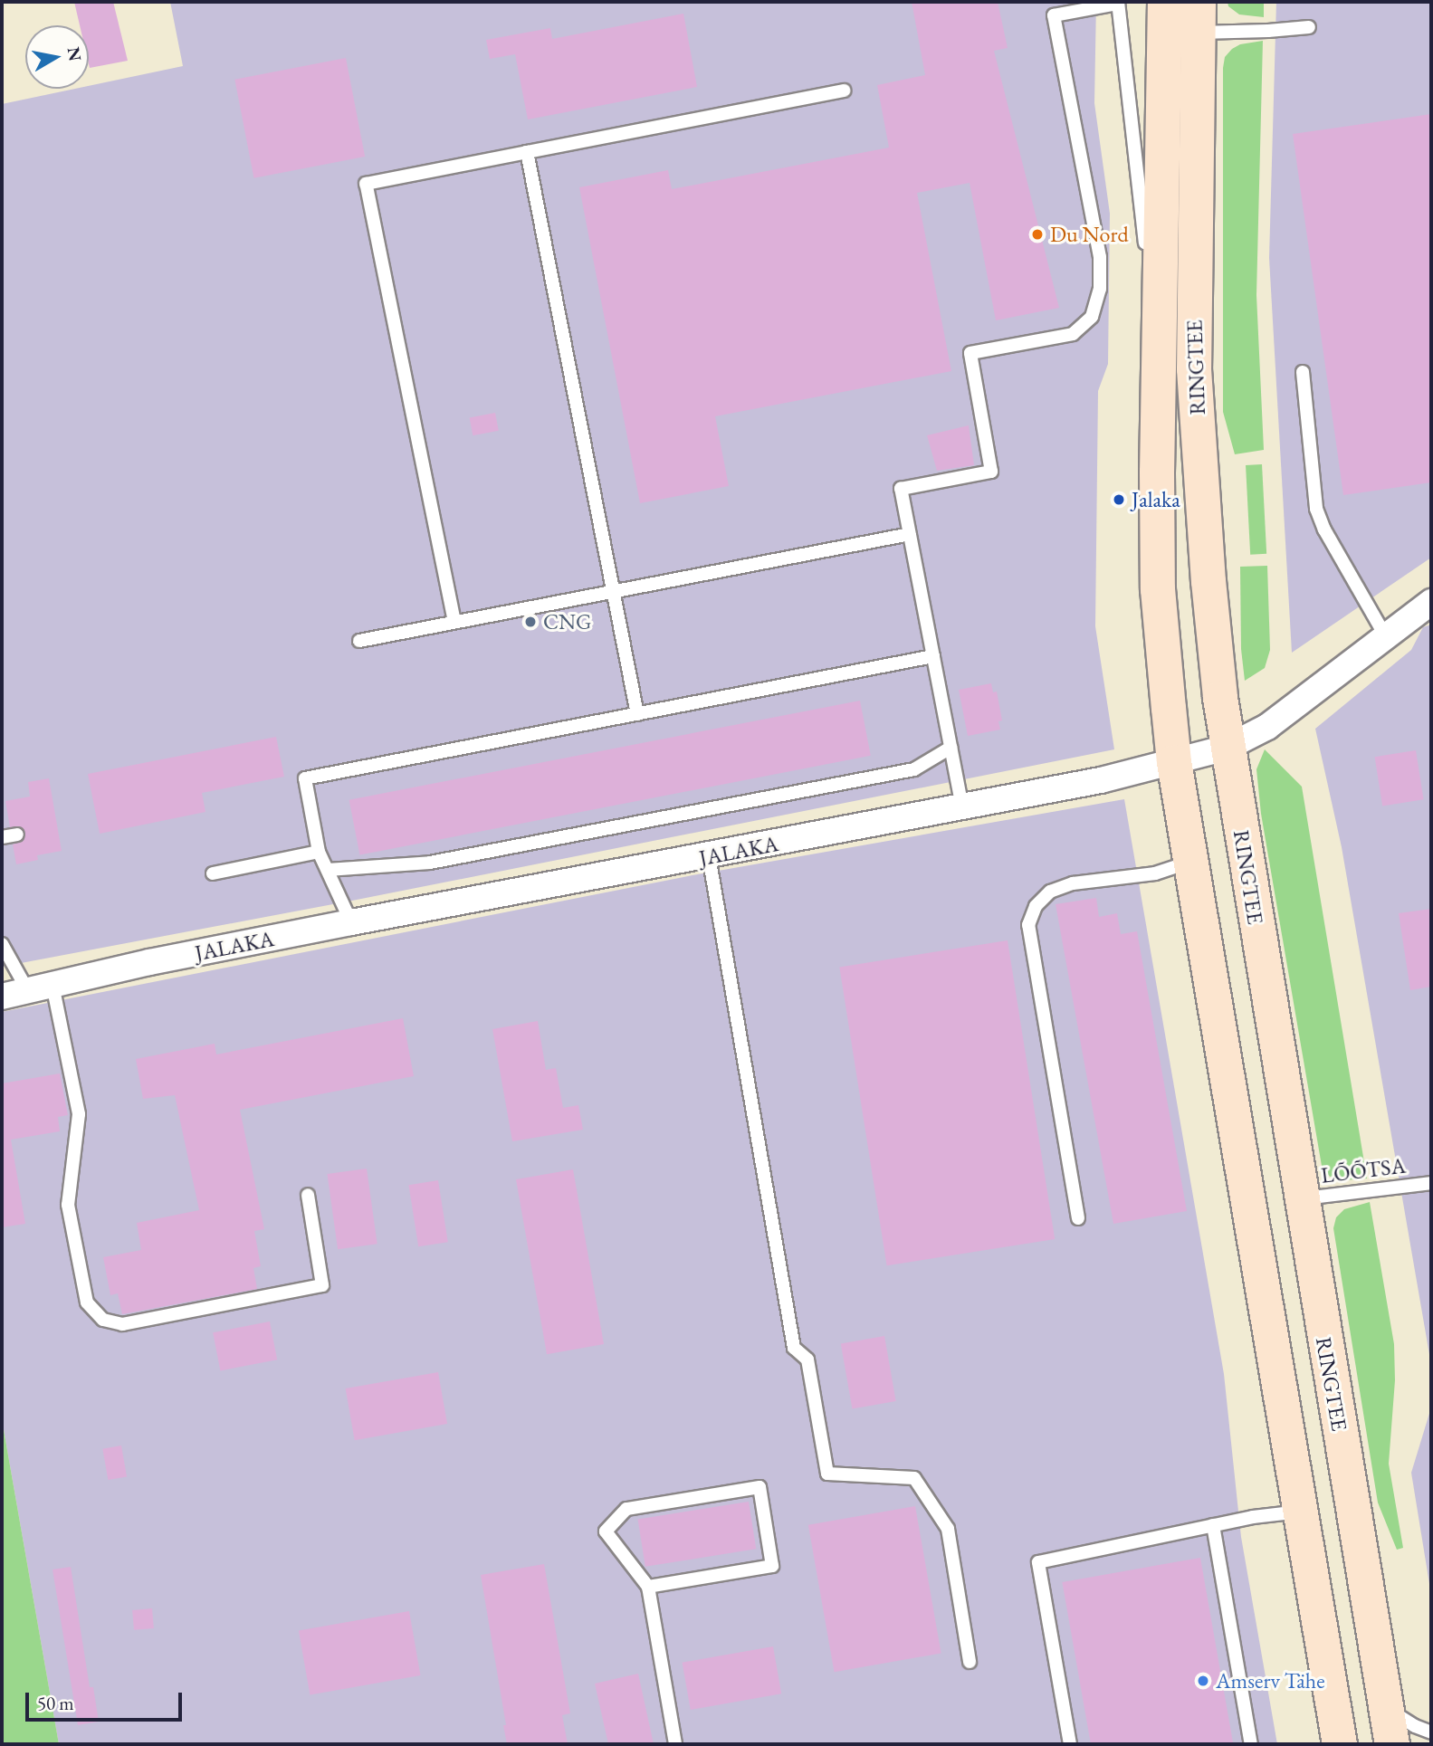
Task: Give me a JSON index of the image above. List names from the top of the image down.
{
  "streets": {
    "main road": ["RINGTEE"],
    "street": ["JALAKA"],
    "lane": ["LÕÕTSA"]
  },
  "crossings": [
    ["RINGTEE", "JALAKA"],
    ["RINGTEE", "LÕÕTSA"]
  ],
  "places": [
    "Du Nord",
    "Jalaka",
    "CNG",
    "Amserv Tähe"
  ],
  "scale_bar": "50 m",
  "north": "right"
}
